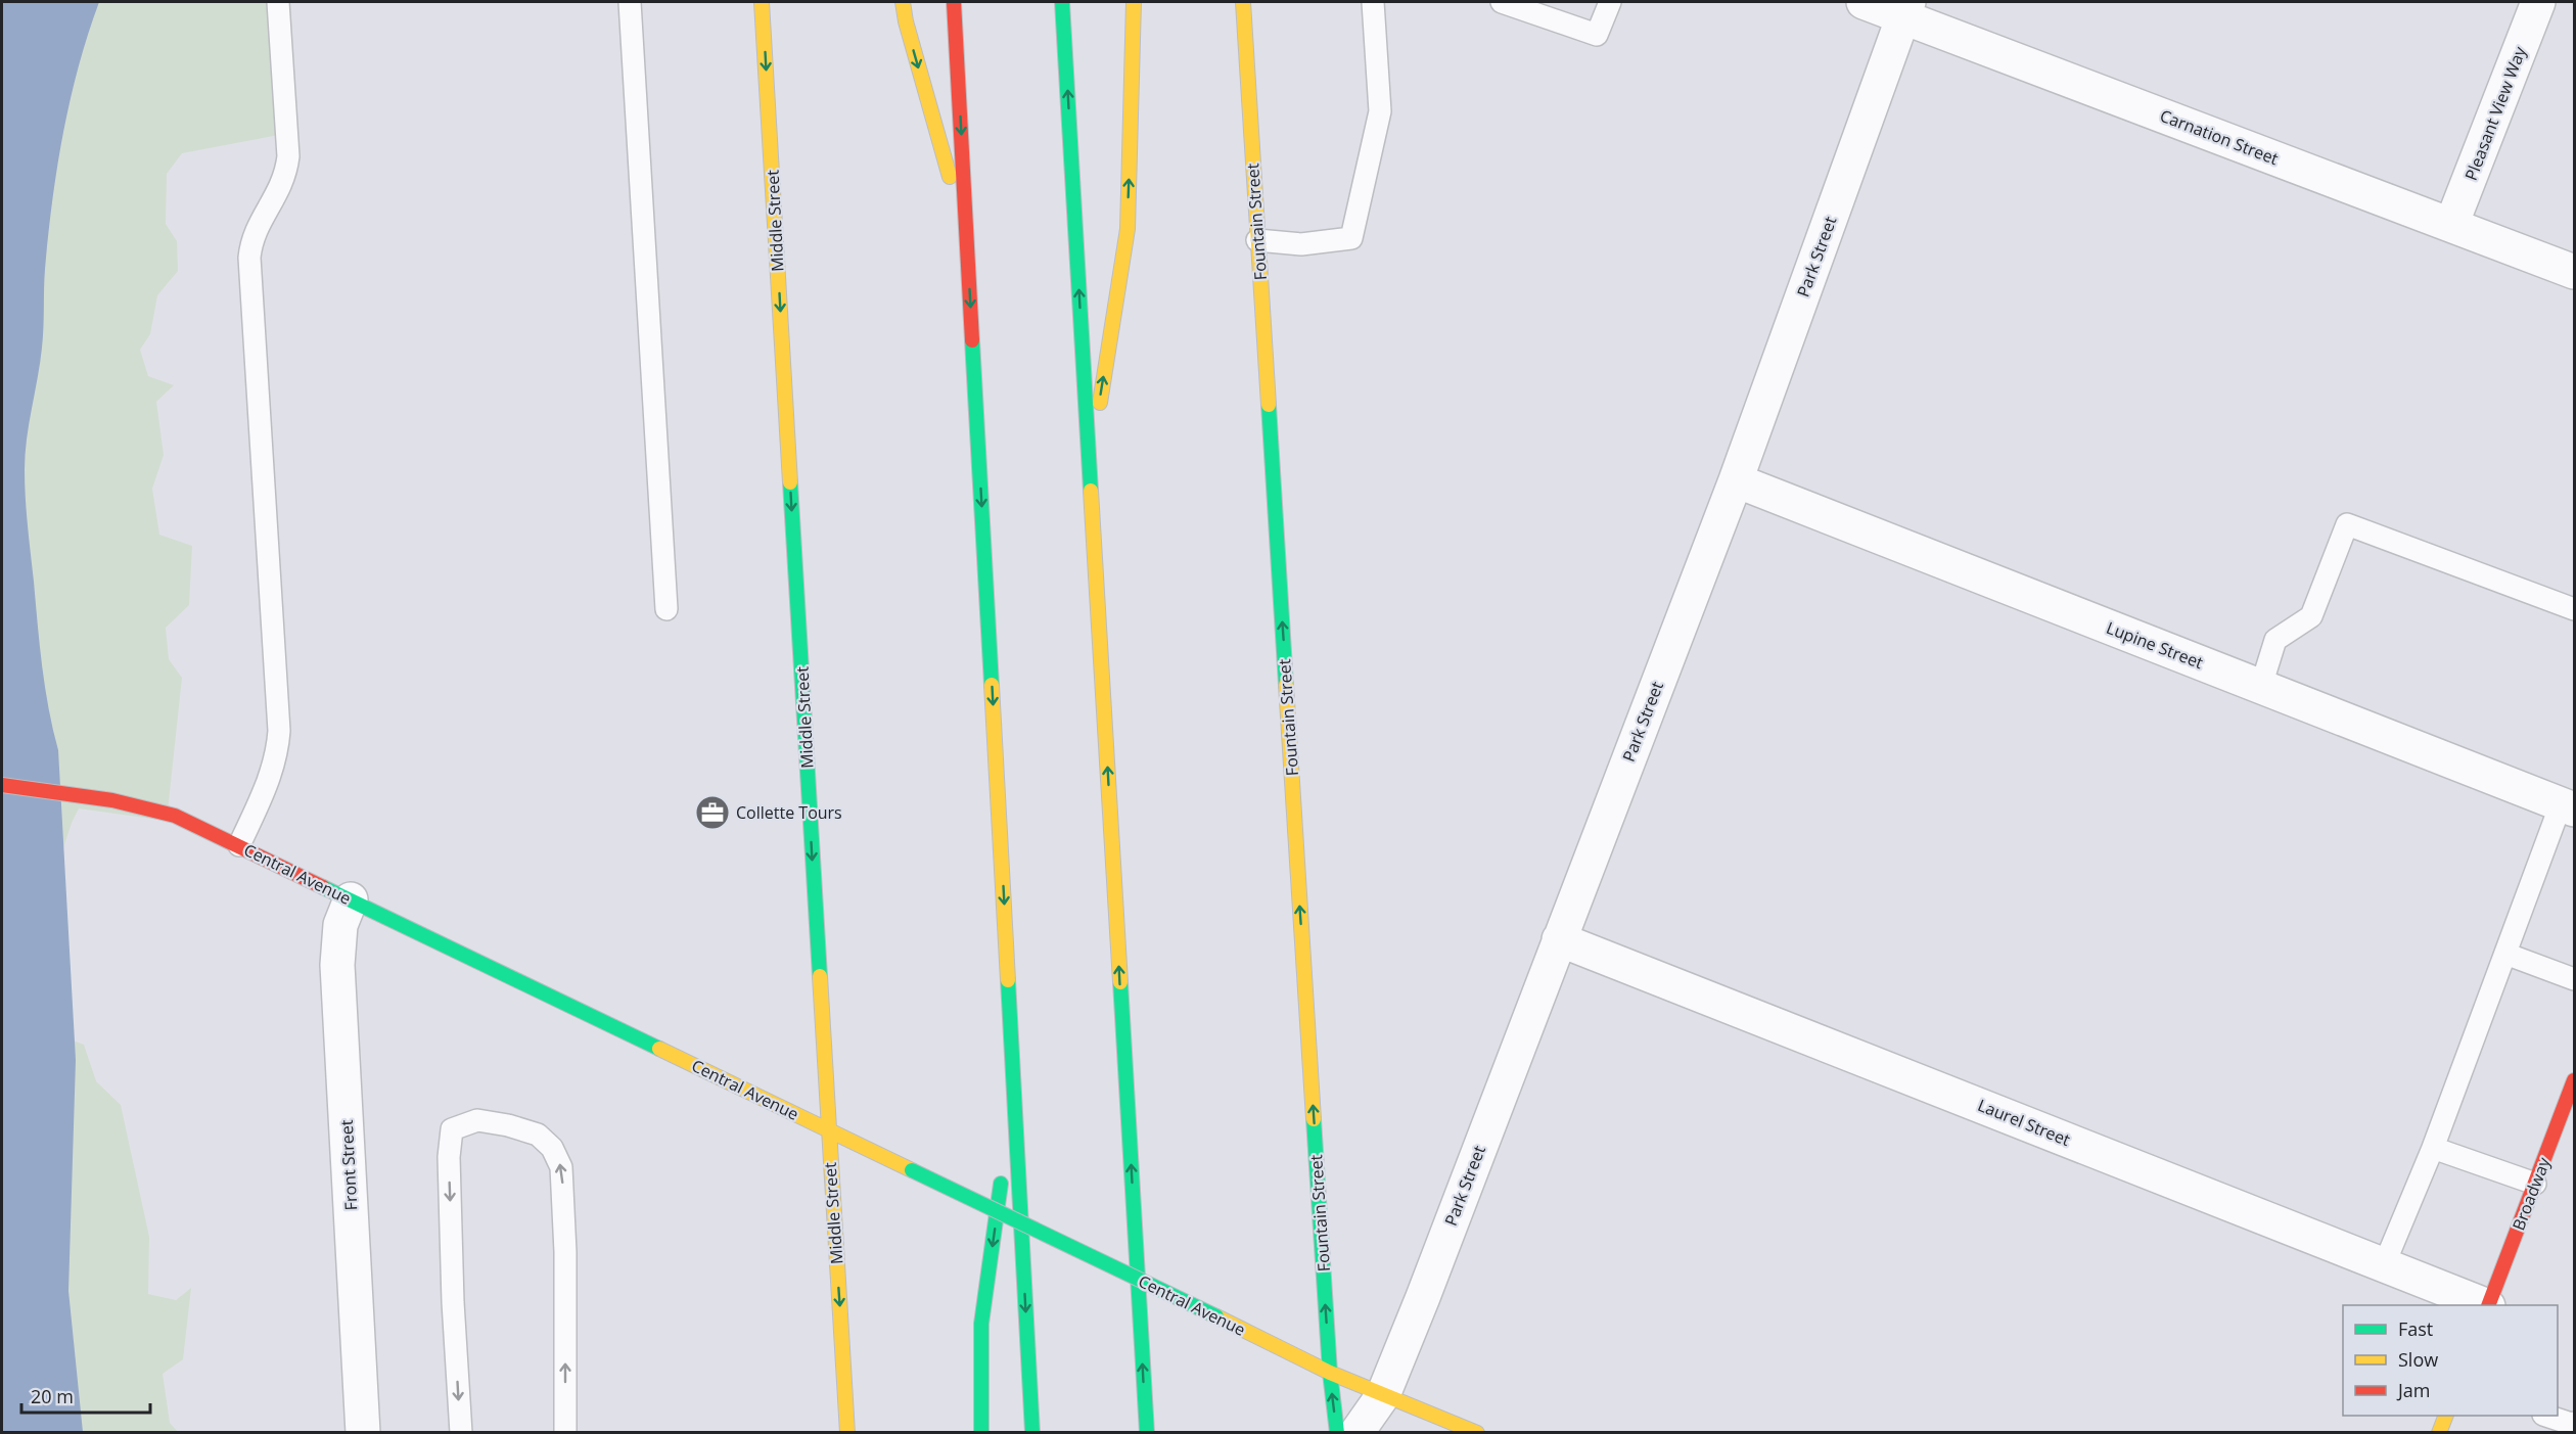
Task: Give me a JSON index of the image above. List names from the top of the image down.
{
  "streets": {
    "main road": [
      "Middle Street",
      "Fountain Street",
      "Central Avenue",
      "Broadway"
    ],
    "street": [
      "Pleasant View Way",
      "Carnation Street",
      "Park Street",
      "Lupine Street",
      "Laurel Street",
      "Front Street"
    ]
  },
  "crossings": [
    ["Pleasant View Way", "Carnation Street"],
    ["Carnation Street", "Park Street"],
    ["Middle Street", "Central Avenue"],
    ["Fountain Street", "Central Avenue"],
    ["Park Street", "Lupine Street"],
    ["Park Street", "Central Avenue"],
    ["Park Street", "Laurel Street"],
    ["Central Avenue", "Front Street"]
  ],
  "one_way": ["Middle Street", "Fountain Street"],
  "places": {
    "office": ["Collette Tours"]
  },
  "legend": ["Fast", "Slow", "Jam"],
  "scale_bar": "20 m"
}
